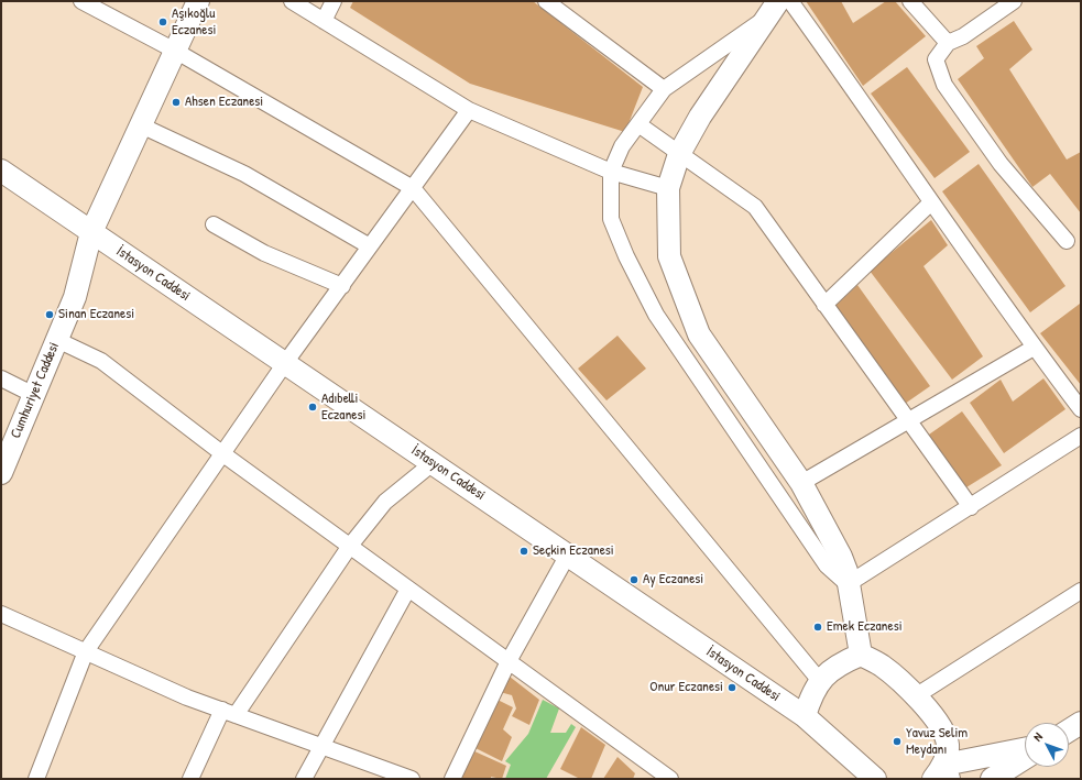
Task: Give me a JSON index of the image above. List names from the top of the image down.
{
  "streets": {
    "main road": ["İstasyon Caddesi", "Cumhuriyet Caddesi"]
  },
  "crossings": [
    ["İstasyon Caddesi", "Cumhuriyet Caddesi"]
  ],
  "places": [
    "Aşıkoğlu Eczanesi",
    "Ahsen Eczanesi",
    "Sinan Eczanesi",
    "Adıbelli Eczanesi",
    "Seçkin Eczanesi",
    "Ay Eczanesi",
    "Emek Eczanesi",
    "Onur Eczanesi",
    "Yavuz Selim Meydanı"
  ],
  "north": "top left"
}
